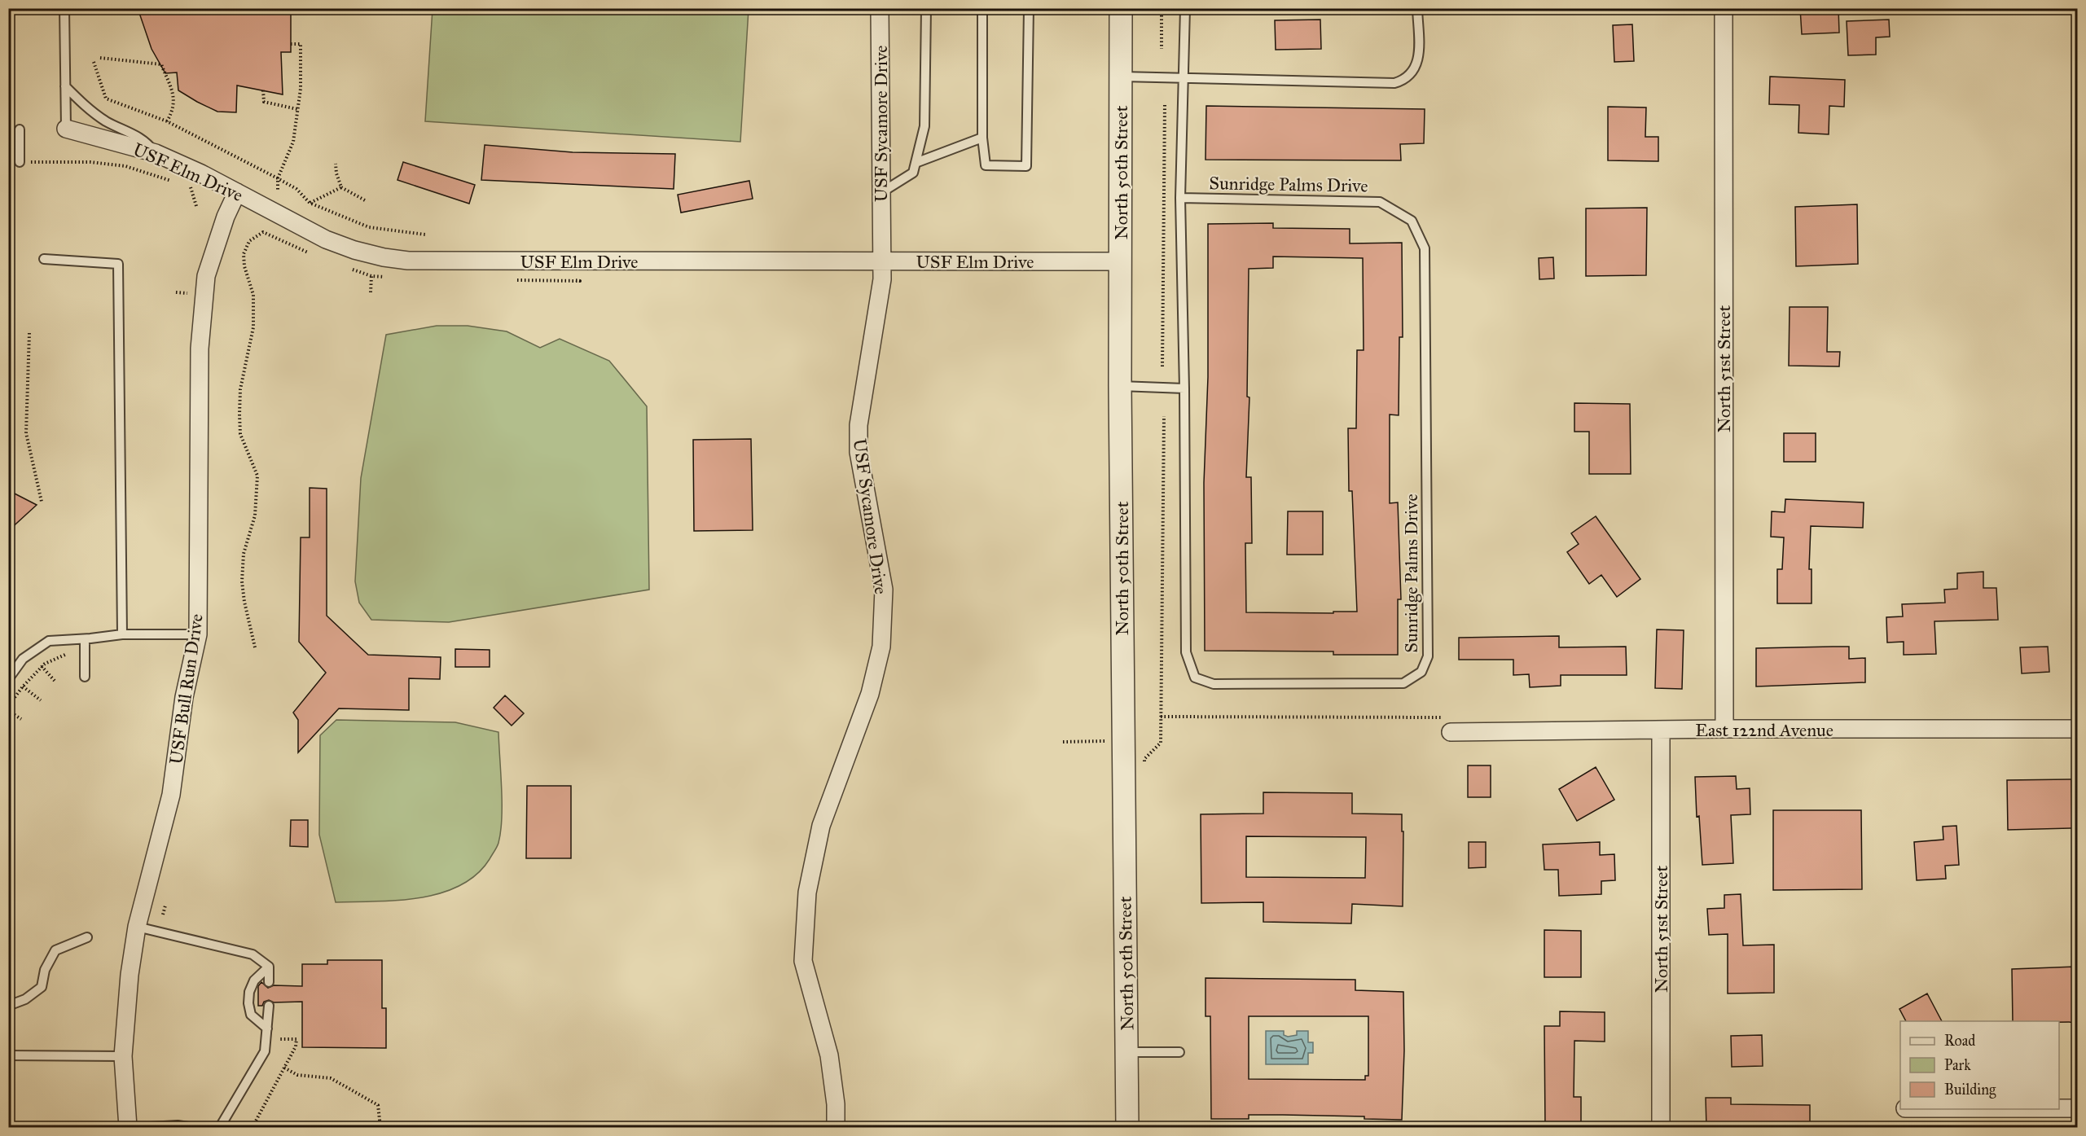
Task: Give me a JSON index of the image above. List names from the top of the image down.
{
  "streets": {
    "street": [
      "USF Sycamore Drive",
      "USF Elm Drive",
      "North 50th Street",
      "North 51st Street",
      "USF Bull Run Drive",
      "East 122nd Avenue"
    ],
    "lane": ["Sunridge Palms Drive"]
  },
  "crossings": [
    ["USF Sycamore Drive", "USF Elm Drive"],
    ["USF Elm Drive", "North 50th Street"],
    ["USF Elm Drive", "USF Bull Run Drive"],
    ["North 51st Street", "East 122nd Avenue"]
  ],
  "legend": ["Road", "Park", "Building"]
}
